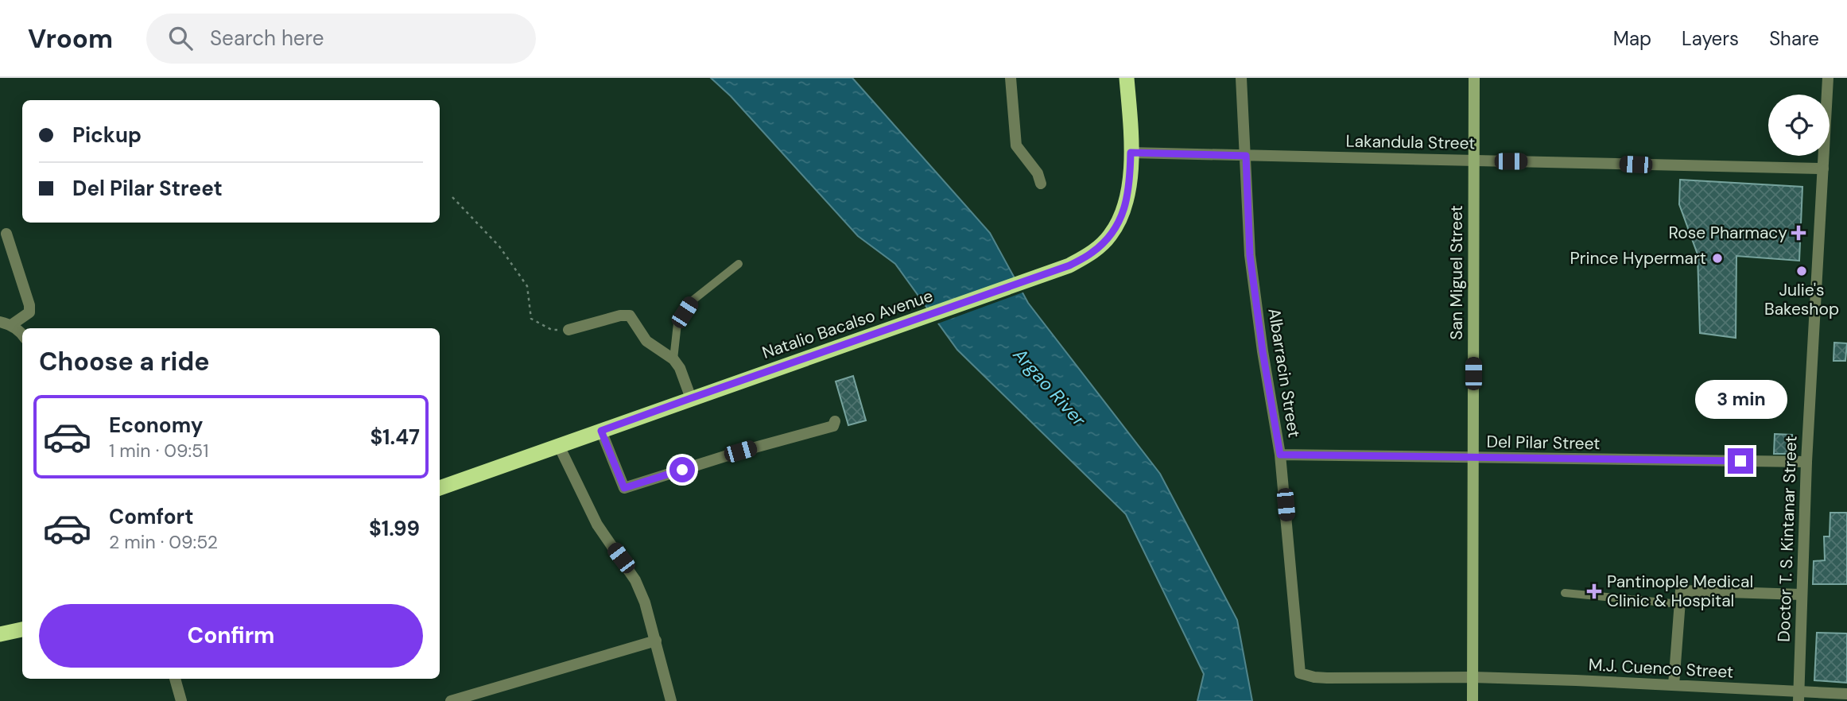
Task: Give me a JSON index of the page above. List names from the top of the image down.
{
  "streets": {
    "highway": ["Natalio Bacalso Avenue"],
    "main road": ["San Miguel Street"],
    "street": [
      "Lakandula Street",
      "Albarracin Street",
      "Del Pilar Street",
      "Doctor T. S. Kintanar Street",
      "M.J. Cuenco Street"
    ]
  },
  "crossings": [
    ["Lakandula Street", "San Miguel Street"],
    ["Lakandula Street", "Natalio Bacalso Avenue"],
    ["Lakandula Street", "Albarracin Street"],
    ["Lakandula Street", "Doctor T. S. Kintanar Street"],
    ["San Miguel Street", "Del Pilar Street"],
    ["San Miguel Street", "M.J. Cuenco Street"],
    ["Albarracin Street", "Del Pilar Street"],
    ["Albarracin Street", "M.J. Cuenco Street"],
    ["Del Pilar Street", "Doctor T. S. Kintanar Street"],
    ["Doctor T. S. Kintanar Street", "M.J. Cuenco Street"]
  ],
  "water": ["Argao River"],
  "places": {
    "health": ["Rose Pharmacy", "Pantinople Medical Clinic & Hospital"],
    "other": ["Prince Hypermart", "Julie's Bakeshop"]
  },
  "page": {
    "header": "Vroom",
    "search": "Search here",
    "nav": ["Map", "Layers", "Share"],
    "banner": ["Pickup", "Del Pilar Street"],
    "heading": "Choose a ride",
    "bubble": "3 min",
    "list": [
      {
        "name": "Economy",
        "note": "1 min · 09:51",
        "value": "$1.47"
      },
      {
        "name": "Comfort",
        "note": "2 min · 09:52",
        "value": "$1.99"
      }
    ],
    "buttons": "Confirm"
  }
}
